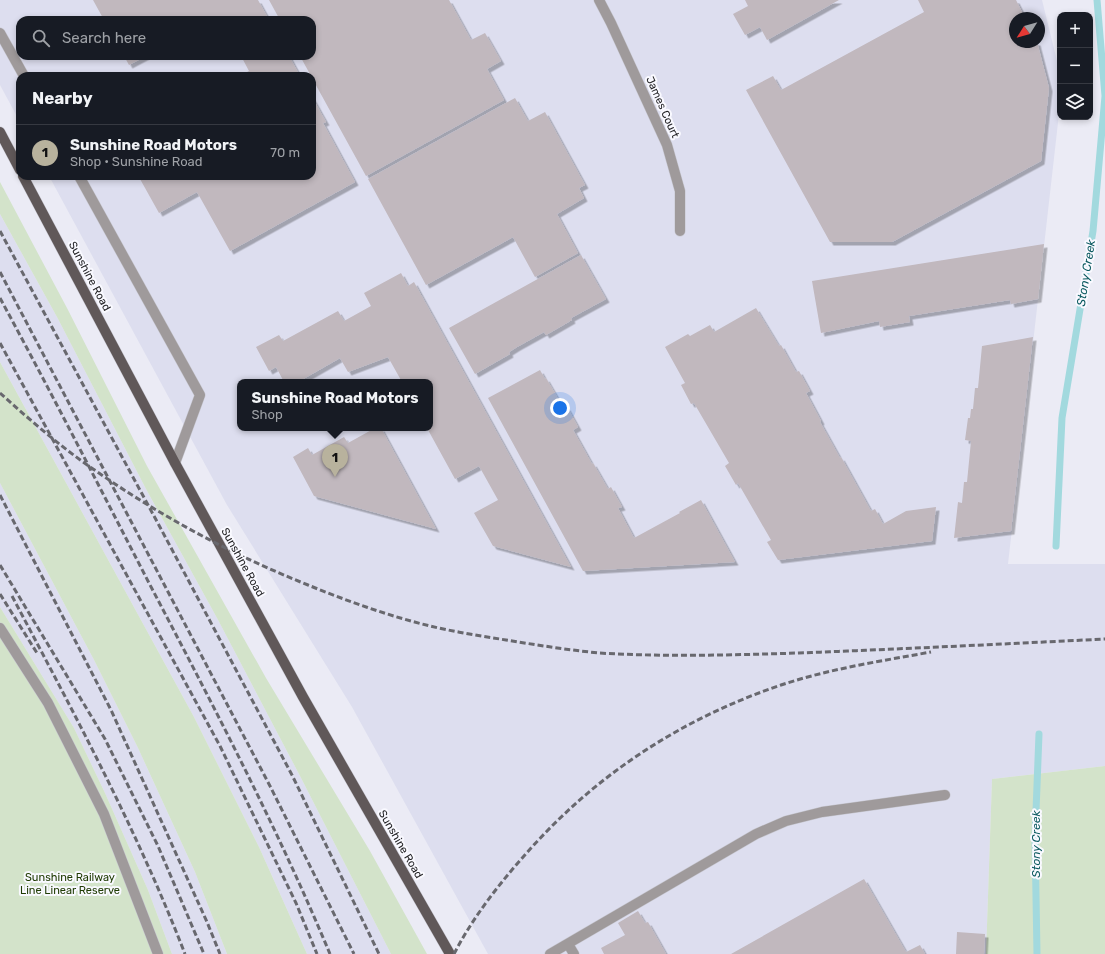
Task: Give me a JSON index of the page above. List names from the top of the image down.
{
  "streets": {
    "main road": ["Sunshine Road"],
    "street": ["James Court"]
  },
  "water": ["Stony Creek"],
  "parks": ["Sunshine Railway Line Linear Reserve"],
  "north": "bottom left",
  "page": {
    "map_buttons": ["+", "−"],
    "search": "Search here",
    "heading": "Nearby",
    "list": [
      {
        "mark": "1",
        "name": "Sunshine Road Motors",
        "note": "Shop · Sunshine Road",
        "value": "70 m"
      }
    ],
    "popup": ["Sunshine Road Motors", "Shop"],
    "pins": "1"
  }
}
